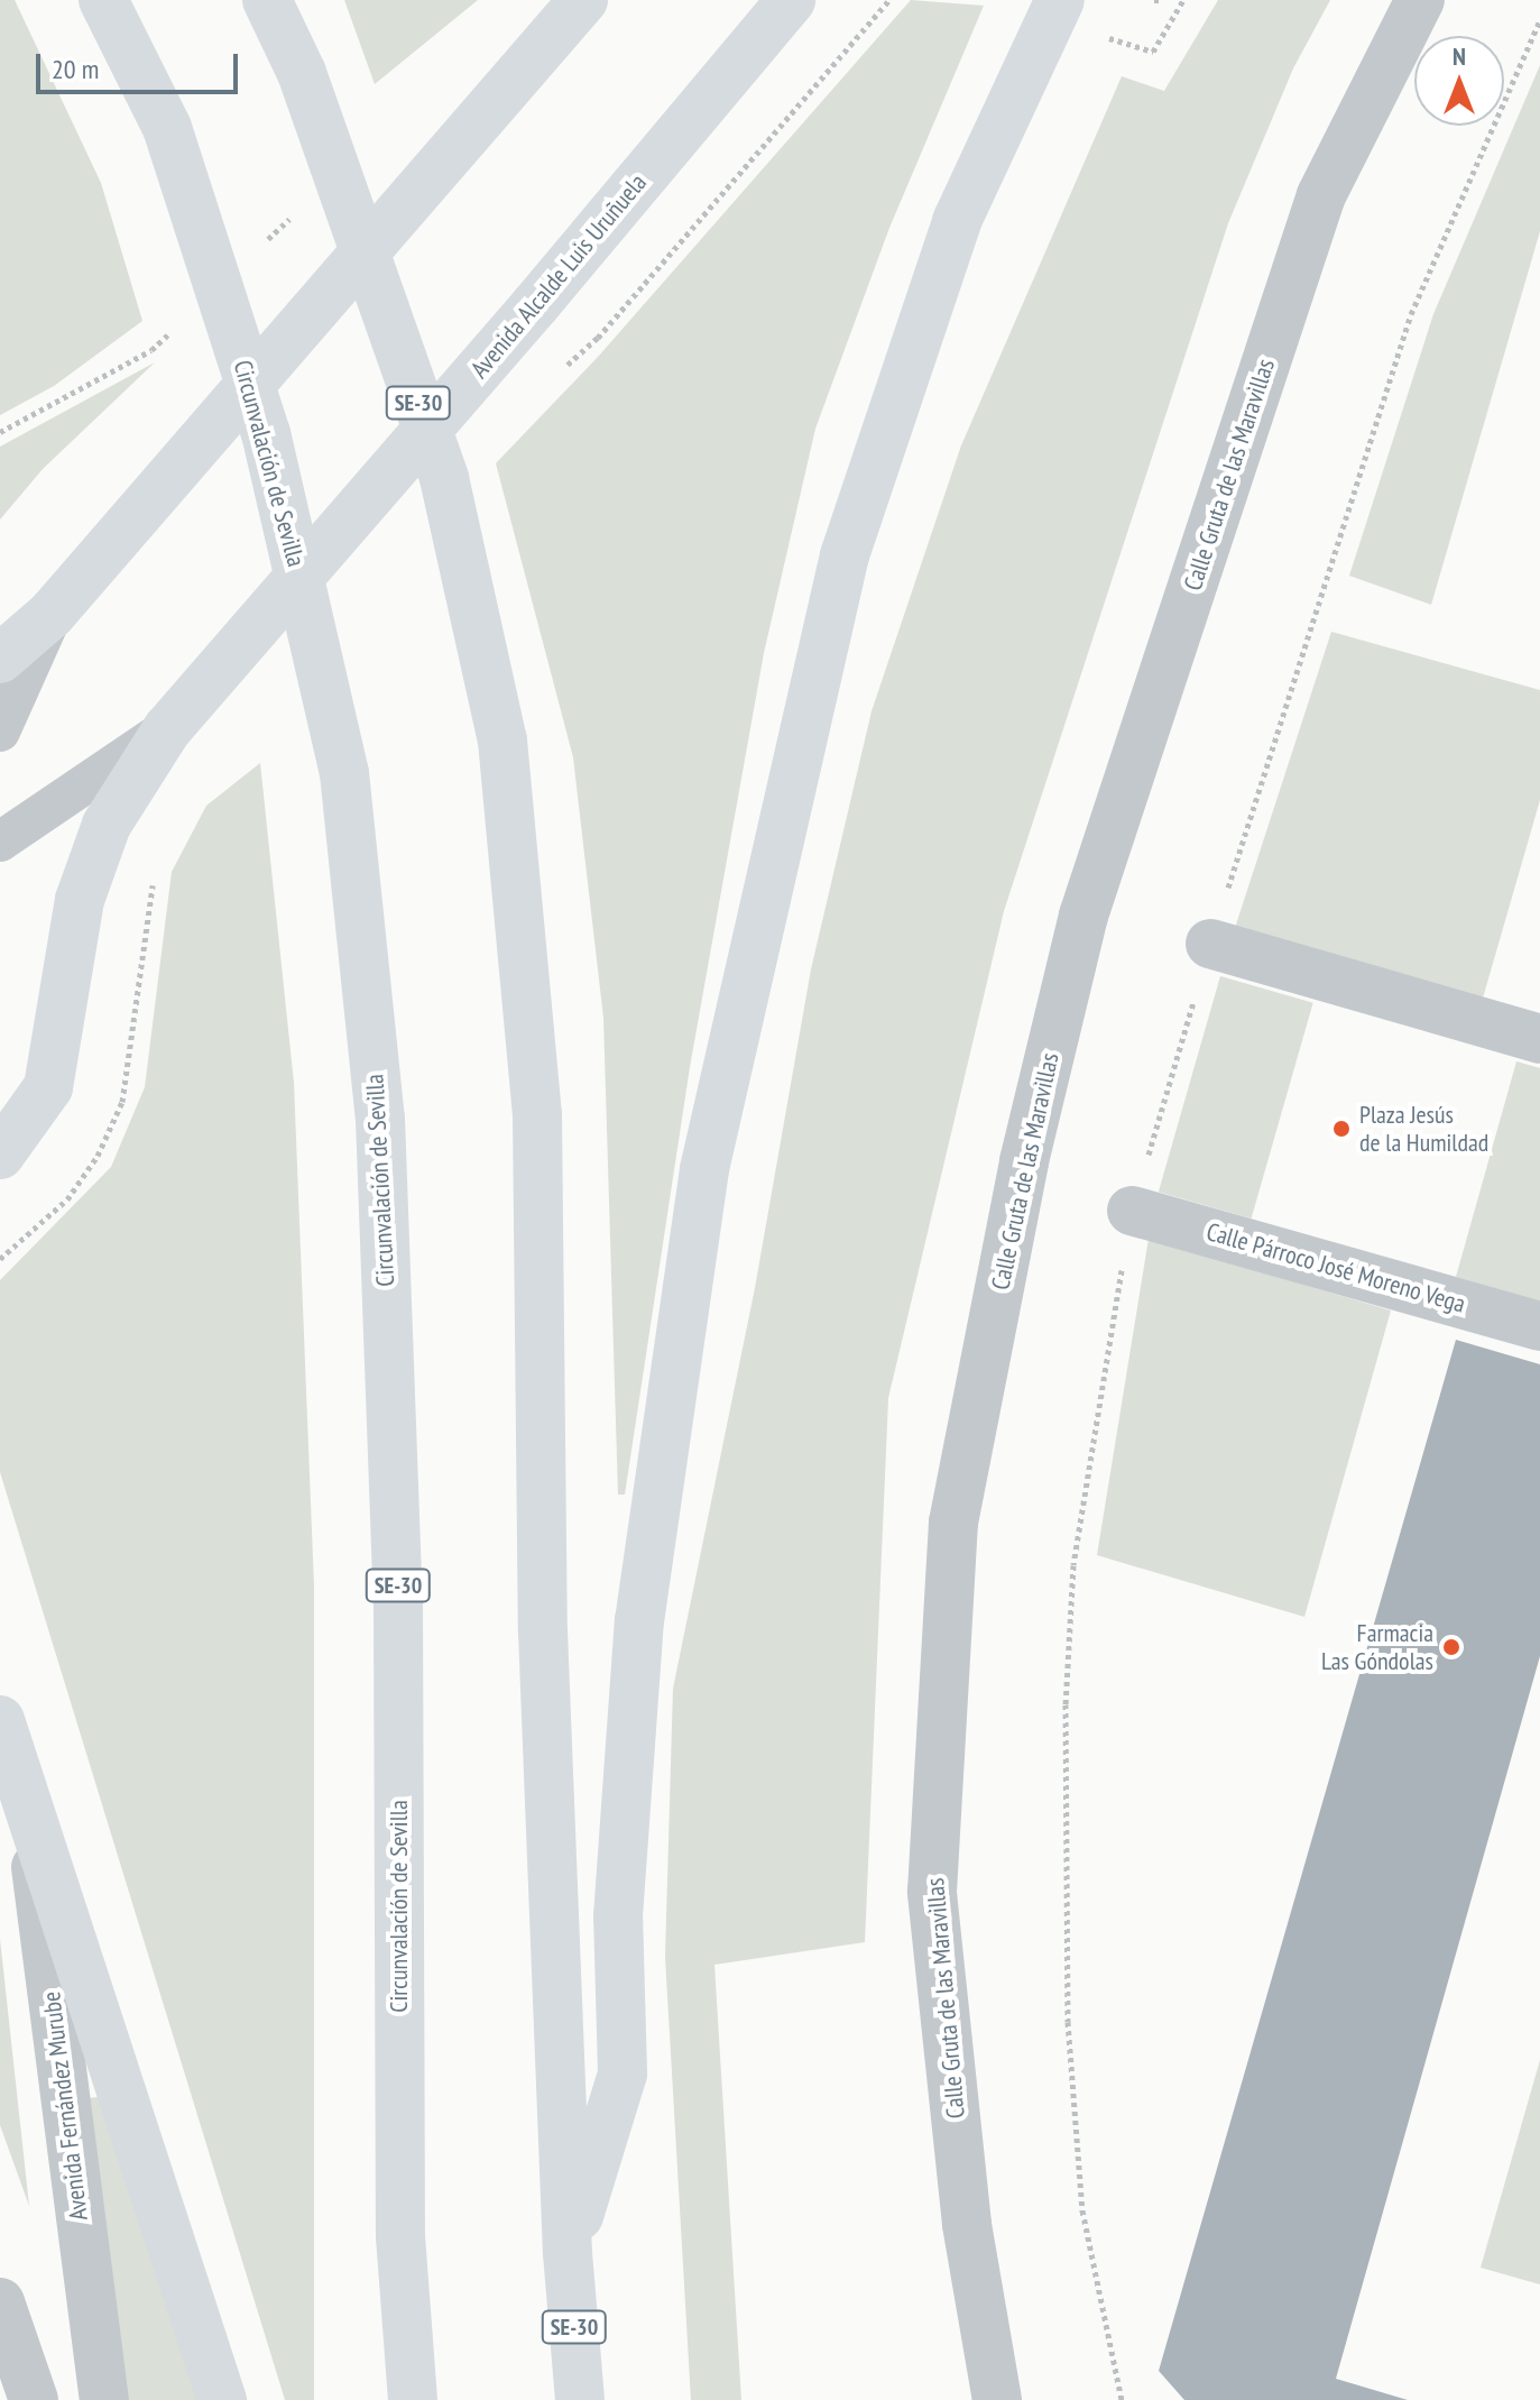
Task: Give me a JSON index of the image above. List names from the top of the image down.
{
  "streets": {
    "main road": ["Avenida Alcalde Luis Uruñuela", "SE-30", "Circunvalación de Sevilla"],
    "street": ["Calle Gruta de las Maravillas", "Calle Párroco José Moreno Vega", "Avenida Fernández Murube"]
  },
  "places": ["Plaza Jesús de la Humildad", "Farmacia Las Góndolas"],
  "scale_bar": "20 m",
  "north": "top"
}
